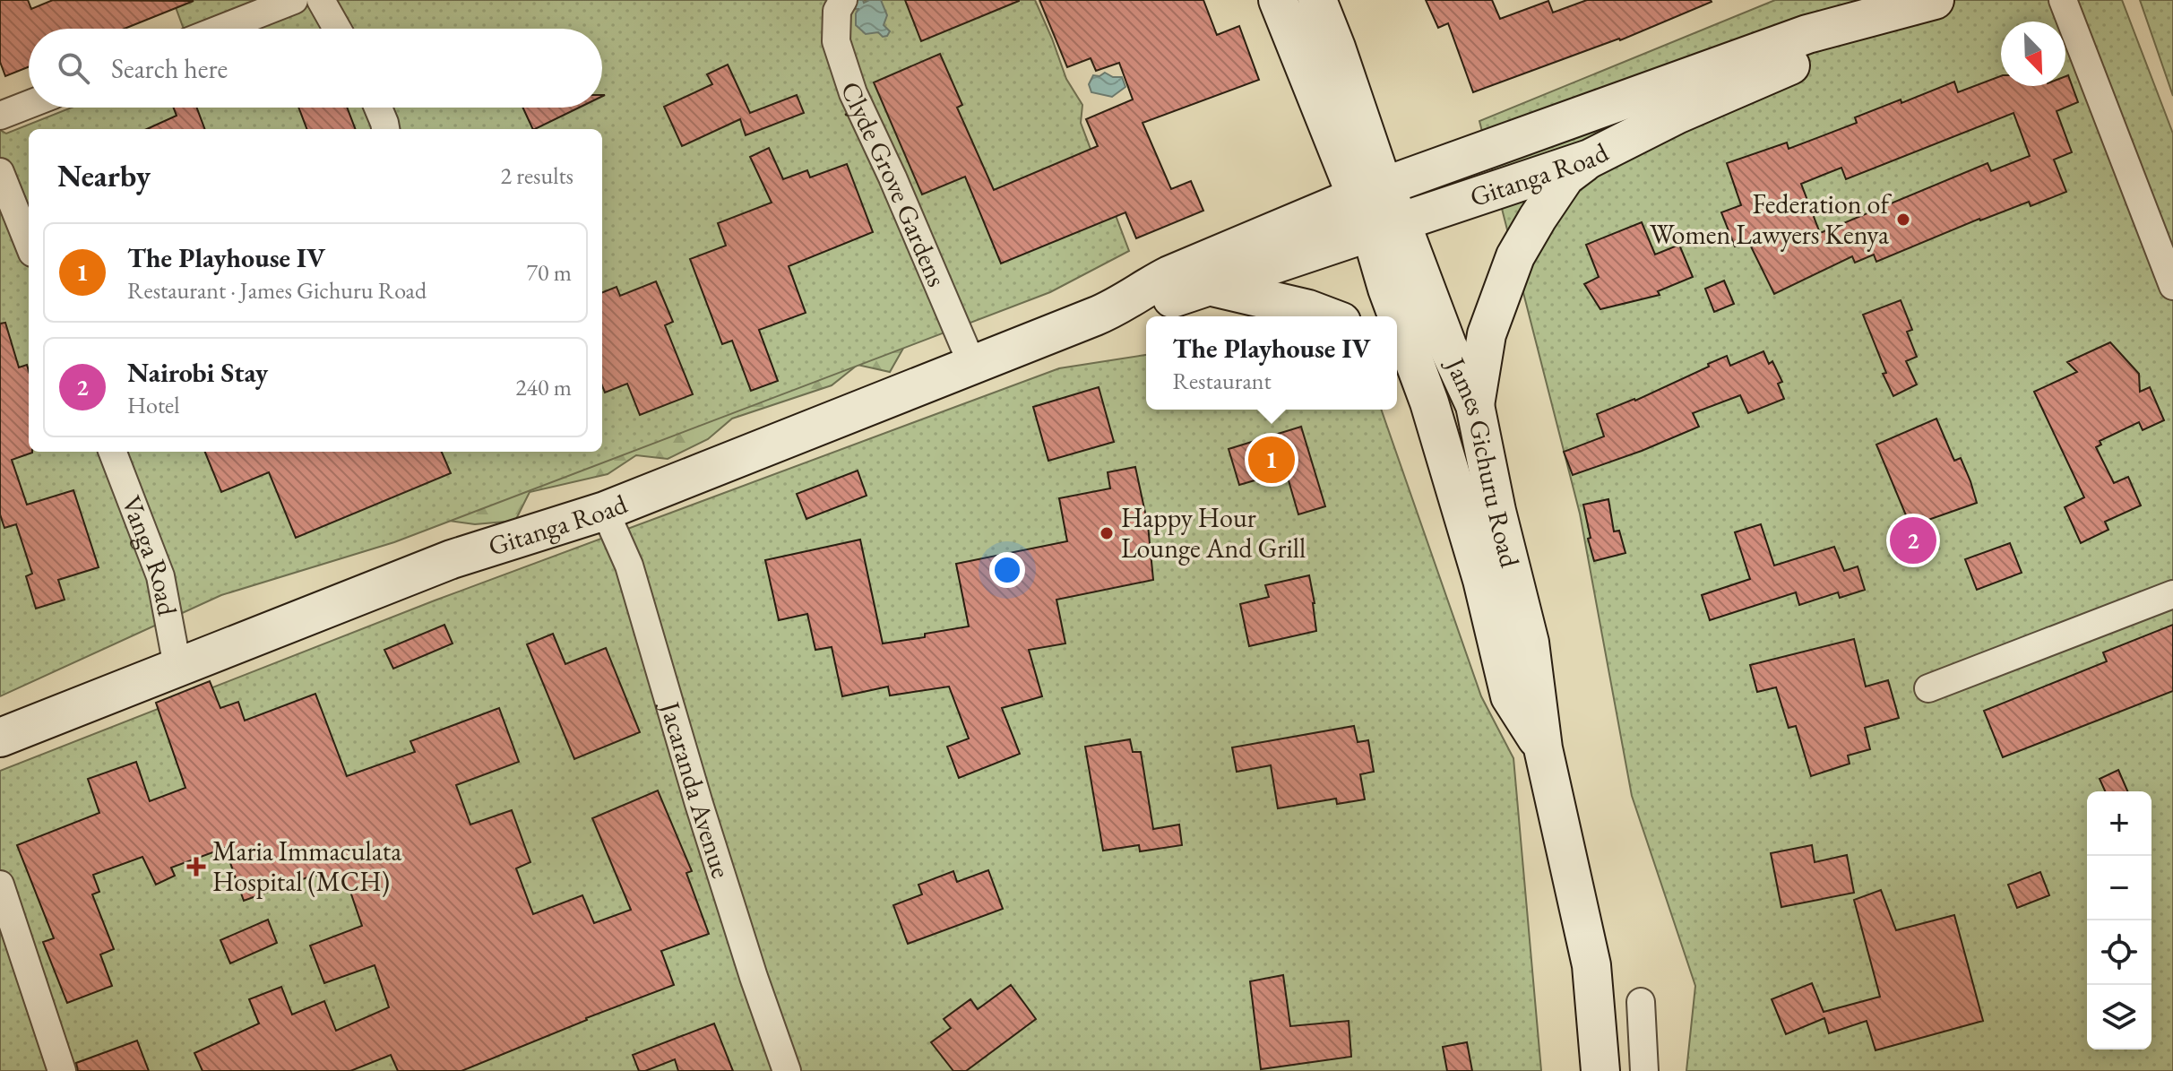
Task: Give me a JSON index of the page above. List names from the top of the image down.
{
  "streets": {
    "main road": ["Gitanga Road", "James Gichuru Road"],
    "street": ["Clyde Grove Gardens", "Vanga Road", "Jacaranda Avenue"]
  },
  "crossings": [
    ["Gitanga Road", "Clyde Grove Gardens"],
    ["Gitanga Road", "James Gichuru Road"],
    ["Gitanga Road", "Vanga Road"],
    ["Gitanga Road", "Jacaranda Avenue"]
  ],
  "places": {
    "other": ["Federation of Women Lawyers Kenya", "Happy Hour Lounge And Grill"],
    "health": ["Maria Immaculata Hospital (MCH)"]
  },
  "north": "bottom right",
  "page": {
    "search": "Search here",
    "heading": ["Nearby", "2 results"],
    "list": [
      {
        "mark": "1",
        "name": "The Playhouse IV",
        "note": "Restaurant · James Gichuru Road",
        "value": "70 m"
      },
      {
        "mark": "2",
        "name": "Nairobi Stay",
        "note": "Hotel",
        "value": "240 m"
      }
    ],
    "popup": ["The Playhouse IV", "Restaurant"],
    "pins": ["1", "2"],
    "map_buttons": ["+", "−"]
  }
}
